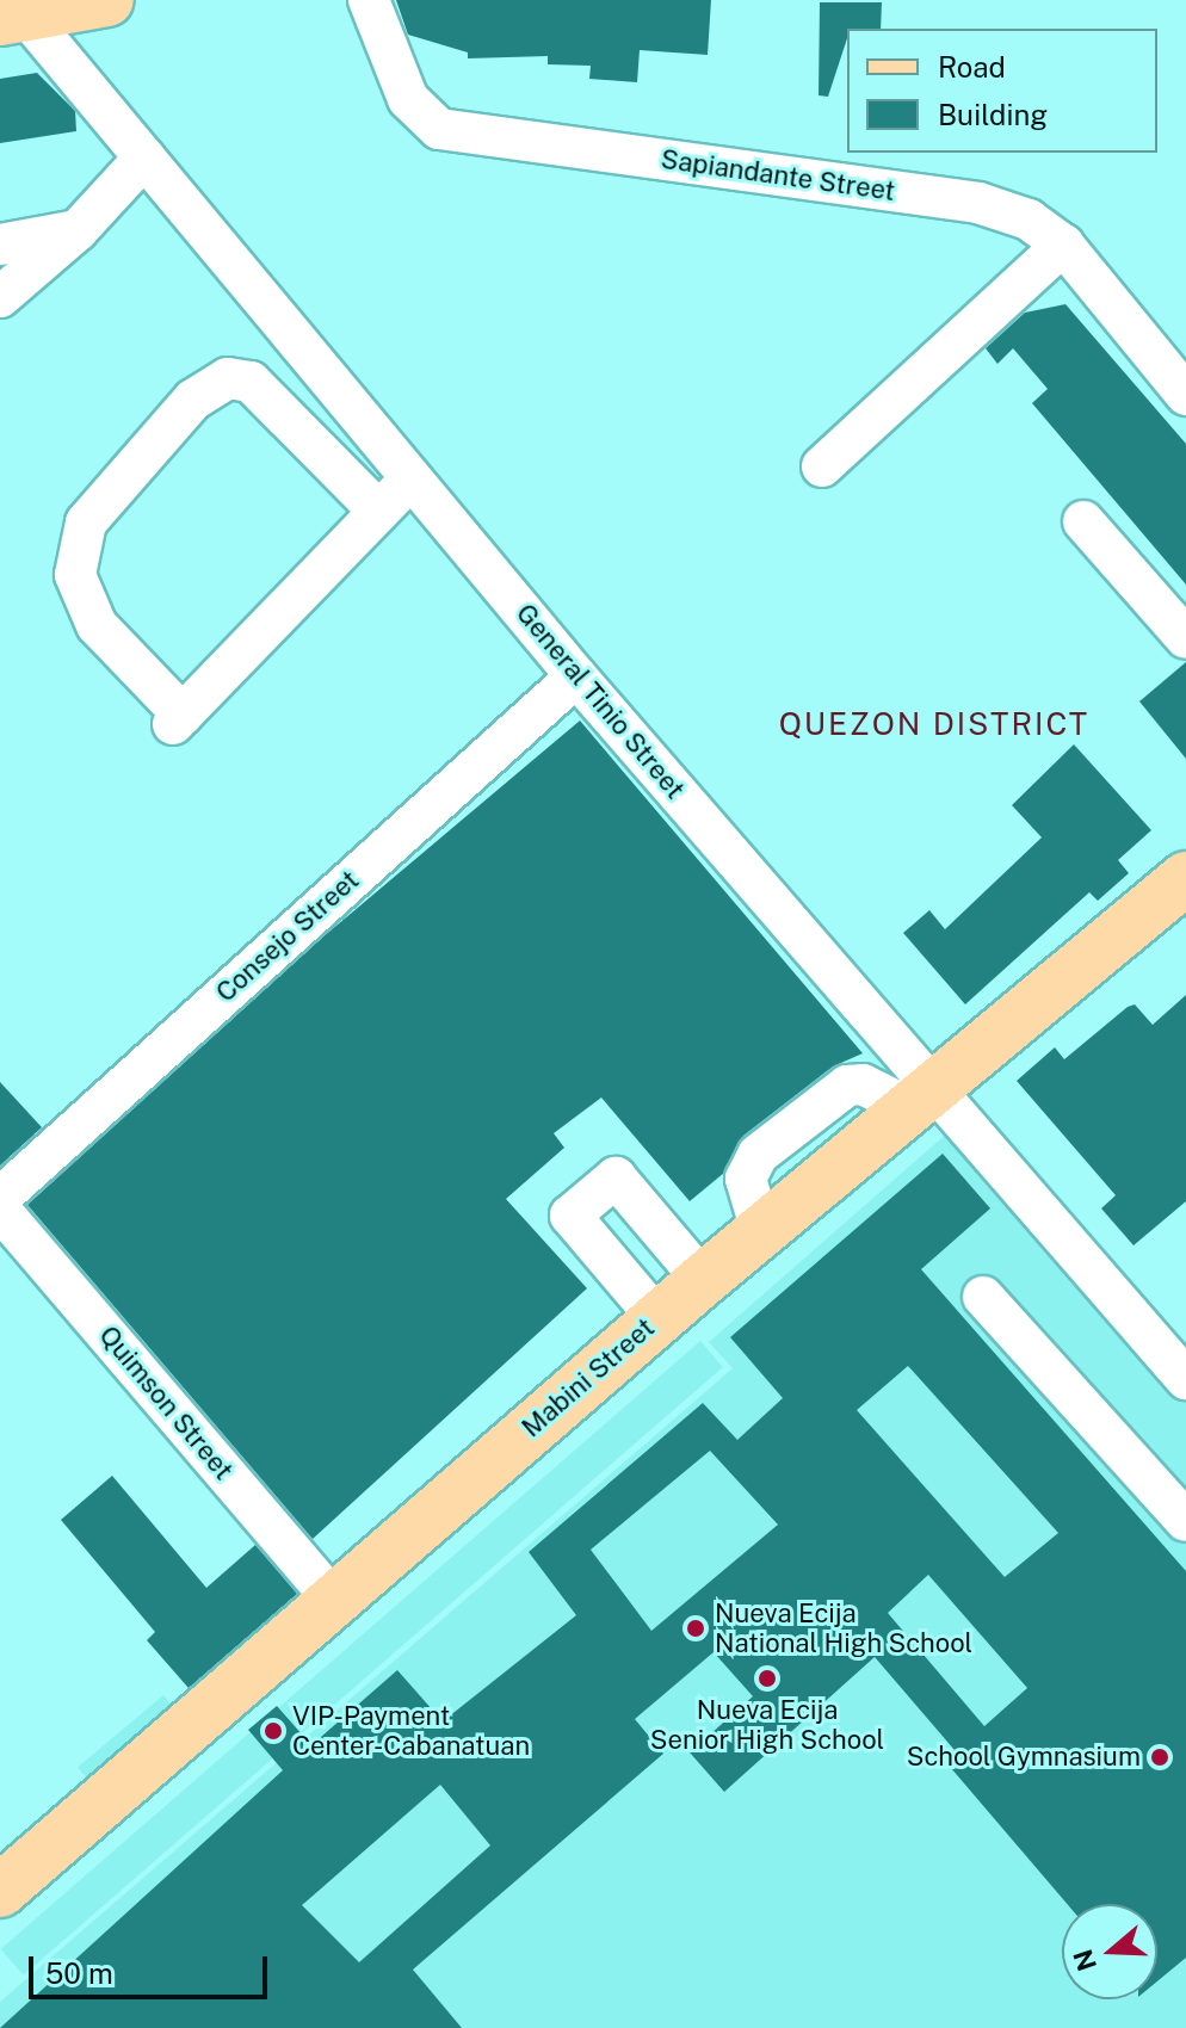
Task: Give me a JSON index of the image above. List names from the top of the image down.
{
  "streets": {
    "main road": ["Mabini Street"],
    "street": [
      "Sapiandante Street",
      "General Tinio Street",
      "Consejo Street",
      "Quimson Street"
    ]
  },
  "crossings": [
    ["General Tinio Street", "Consejo Street"],
    ["General Tinio Street", "Mabini Street"],
    ["Mabini Street", "Quimson Street"]
  ],
  "districts": ["QUEZON DISTRICT"],
  "places": [
    "Nueva Ecija National High School",
    "Nueva Ecija Senior High School",
    "VIP-Payment Center-Cabanatuan",
    "School Gymnasium"
  ],
  "legend": ["Road", "Building"],
  "scale_bar": "50 m",
  "north": "left"
}
